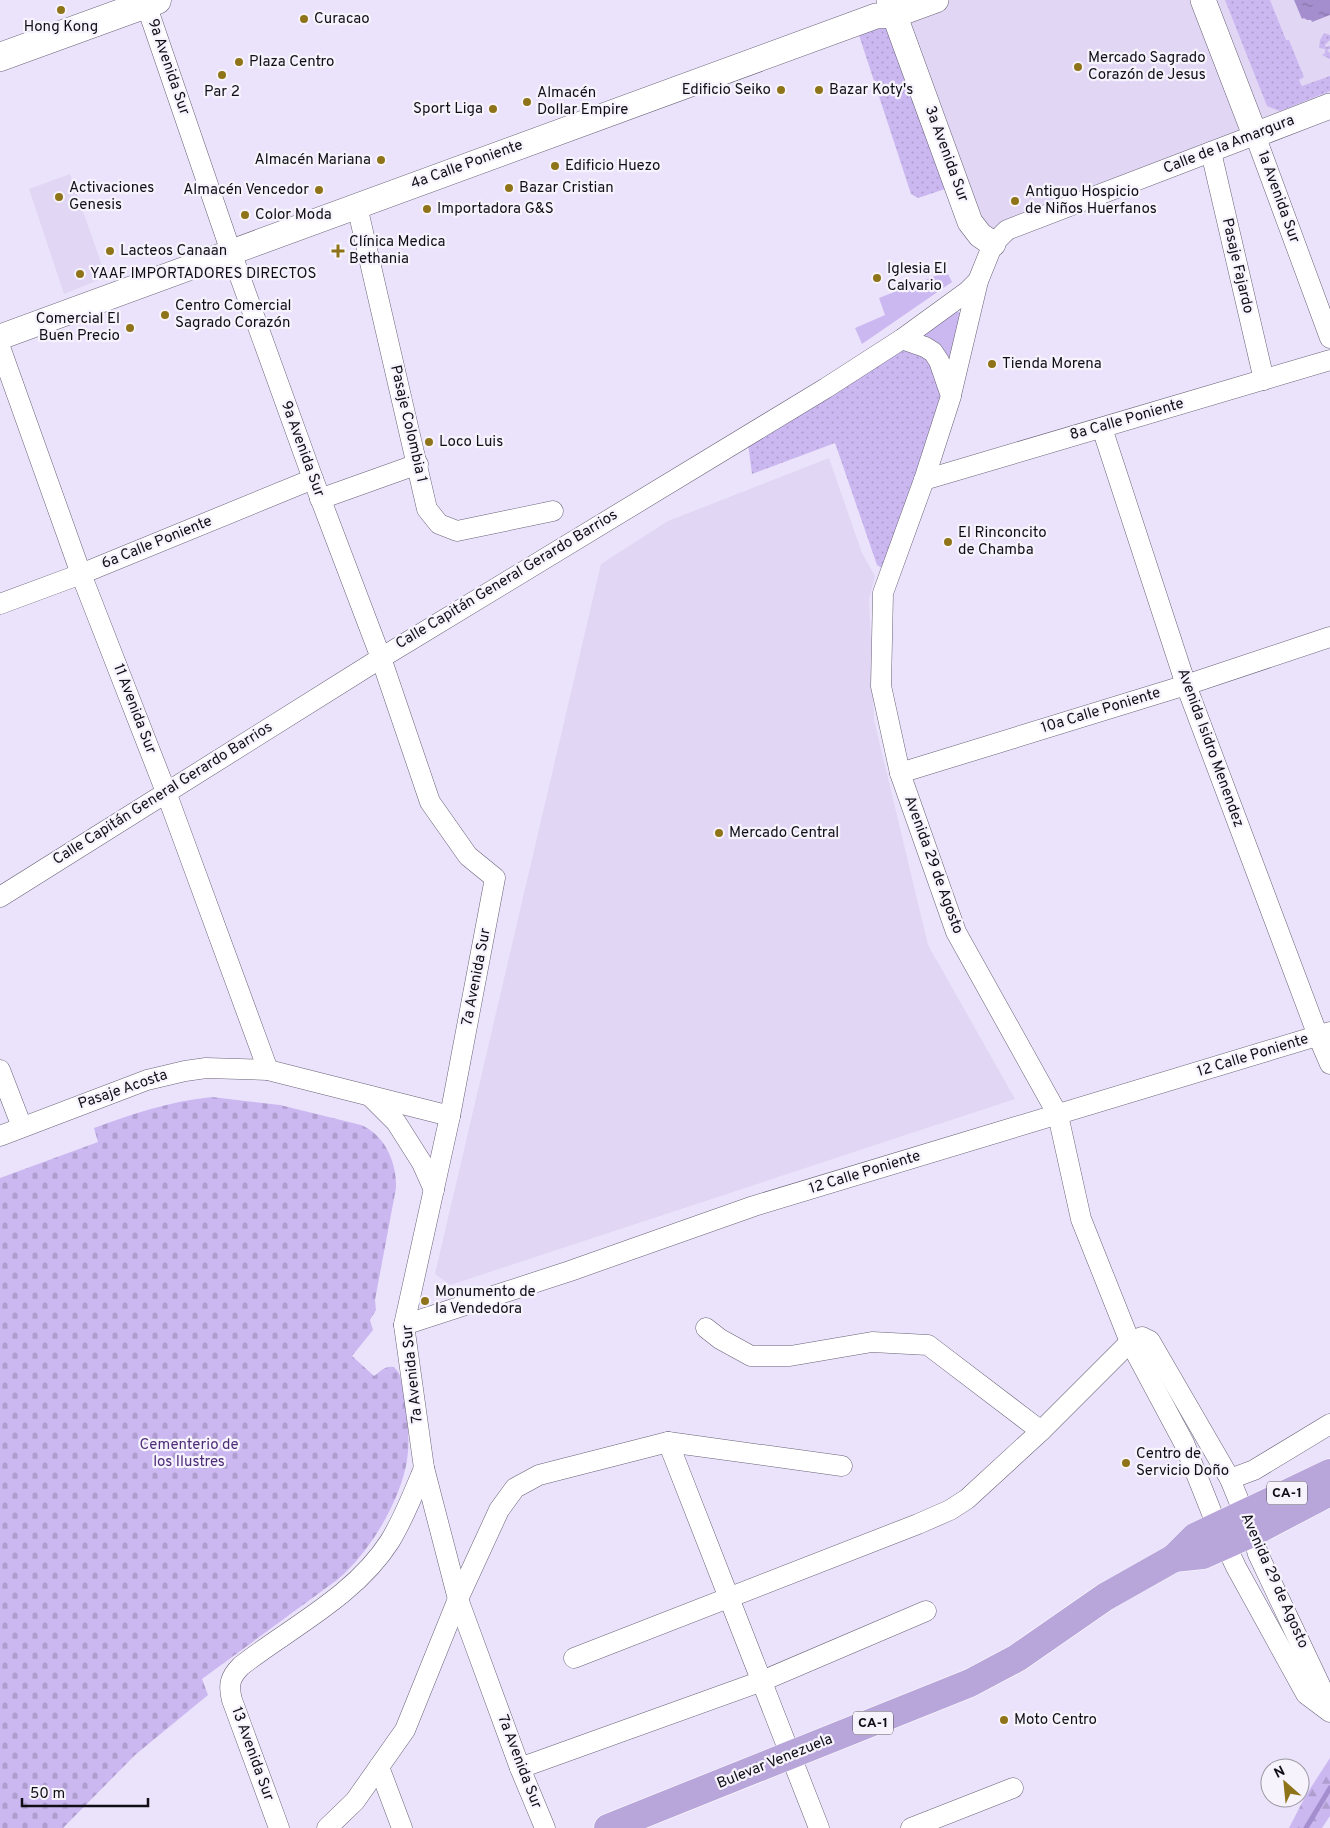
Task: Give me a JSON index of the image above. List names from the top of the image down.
{
  "streets": {
    "highway": ["CA-1", "Bulevar Venezuela"],
    "street": [
      "9a Avenida Sur",
      "Calle de la Amargura",
      "3a Avenida Sur",
      "4a Calle Poniente",
      "1a Avenida Sur",
      "Pasaje Fajardo",
      "8a Calle Poniente",
      "Pasaje Colombia 1",
      "6a Calle Poniente",
      "Calle Capitán General Gerardo Barrios",
      "11 Avenida Sur",
      "10a Calle Poniente",
      "Avenida Isidro Menendez",
      "Avenida 29 de Agosto",
      "7a Avenida Sur",
      "12 Calle Poniente",
      "Pasaje Acosta",
      "13 Avenida Sur"
    ]
  },
  "crossings": [
    ["9a Avenida Sur", "4a Calle Poniente"],
    ["9a Avenida Sur", "6a Calle Poniente"],
    ["9a Avenida Sur", "Calle Capitán General Gerardo Barrios"],
    ["9a Avenida Sur", "7a Avenida Sur"],
    ["Calle de la Amargura", "3a Avenida Sur"],
    ["Calle de la Amargura", "1a Avenida Sur"],
    ["Calle de la Amargura", "Pasaje Fajardo"],
    ["Calle de la Amargura", "Calle Capitán General Gerardo Barrios"],
    ["3a Avenida Sur", "4a Calle Poniente"],
    ["3a Avenida Sur", "Calle Capitán General Gerardo Barrios"],
    ["4a Calle Poniente", "Pasaje Colombia 1"],
    ["Pasaje Fajardo", "8a Calle Poniente"],
    ["8a Calle Poniente", "Avenida Isidro Menendez"],
    ["8a Calle Poniente", "Avenida 29 de Agosto"],
    ["6a Calle Poniente", "11 Avenida Sur"],
    ["Calle Capitán General Gerardo Barrios", "11 Avenida Sur"],
    ["Calle Capitán General Gerardo Barrios", "Avenida 29 de Agosto"],
    ["11 Avenida Sur", "Pasaje Acosta"],
    ["10a Calle Poniente", "Avenida Isidro Menendez"],
    ["10a Calle Poniente", "Avenida 29 de Agosto"],
    ["Avenida Isidro Menendez", "12 Calle Poniente"],
    ["Avenida 29 de Agosto", "12 Calle Poniente"],
    ["Avenida 29 de Agosto", "Bulevar Venezuela"],
    ["7a Avenida Sur", "12 Calle Poniente"],
    ["7a Avenida Sur", "Pasaje Acosta"],
    ["7a Avenida Sur", "13 Avenida Sur"]
  ],
  "parks": ["Cementerio de los Ilustres"],
  "places": {
    "other": [
      "Hong Kong",
      "Curacao",
      "Plaza Centro",
      "Mercado Sagrado Corazón de Jesus",
      "Par 2",
      "Edificio Seiko",
      "Bazar Koty's",
      "Almacén Dollar Empire",
      "Sport Liga",
      "Almacén Mariana",
      "Edificio Huezo",
      "Bazar Cristian",
      "Almacén Vencedor",
      "Activaciones Genesis",
      "Antiguo Hospicio de Niños Huerfanos",
      "Importadora G&S",
      "Color Moda",
      "Lacteos Canaan",
      "YAAF IMPORTADORES DIRECTOS",
      "Iglesia El Calvario",
      "Centro Comercial Sagrado Corazón",
      "Comercial El Buen Precio",
      "Tienda Morena",
      "Loco Luis",
      "El Rinconcito de Chamba",
      "Mercado Central",
      "Monumento de la Vendedora",
      "Centro de Servicio Doño",
      "Moto Centro"
    ],
    "health": ["Clínica Medica Bethania"]
  },
  "scale_bar": "50 m",
  "north": "top left"
}
